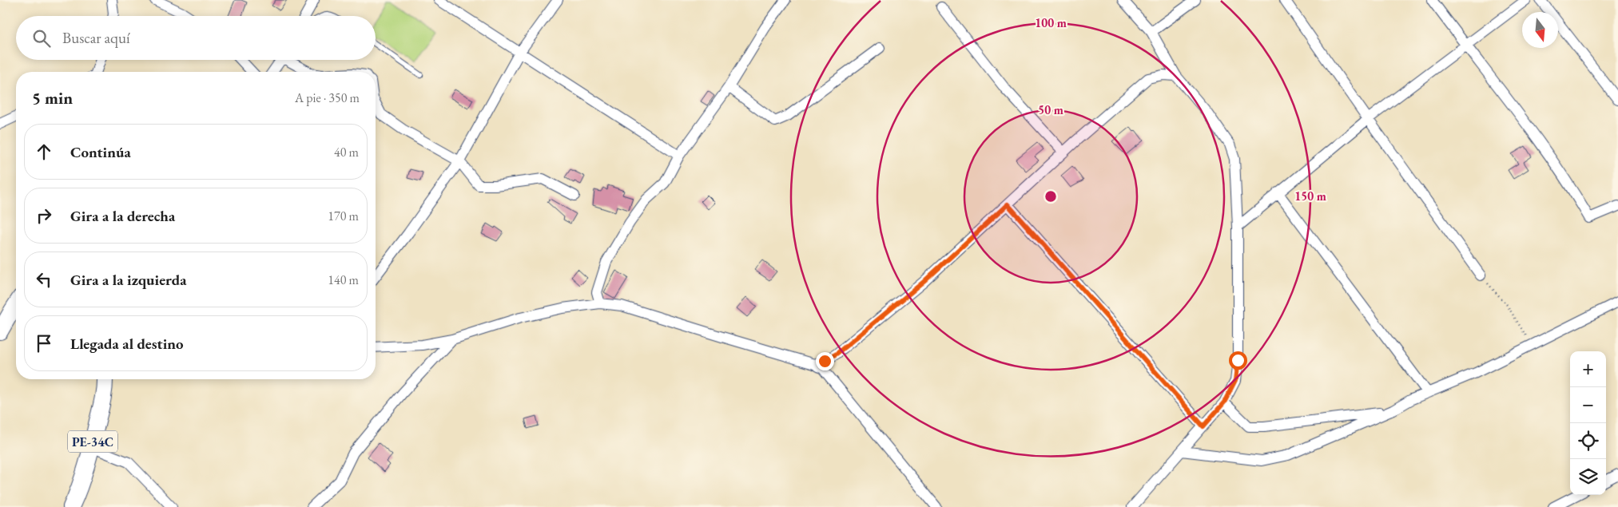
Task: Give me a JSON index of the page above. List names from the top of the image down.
{
  "streets": {
    "main road": ["PE-34C"]
  },
  "north": "bottom",
  "page": {
    "search": "Buscar aquí",
    "heading": ["5 min", "A pie · 350 m"],
    "list": [
      ["Continúa", "40 m"],
      ["Gira a la derecha", "170 m"],
      ["Gira a la izquierda", "140 m"],
      "Llegada al destino"
    ],
    "map_buttons": ["+", "−"]
  },
  "rings": ["100 m", "50 m", "150 m"]
}
